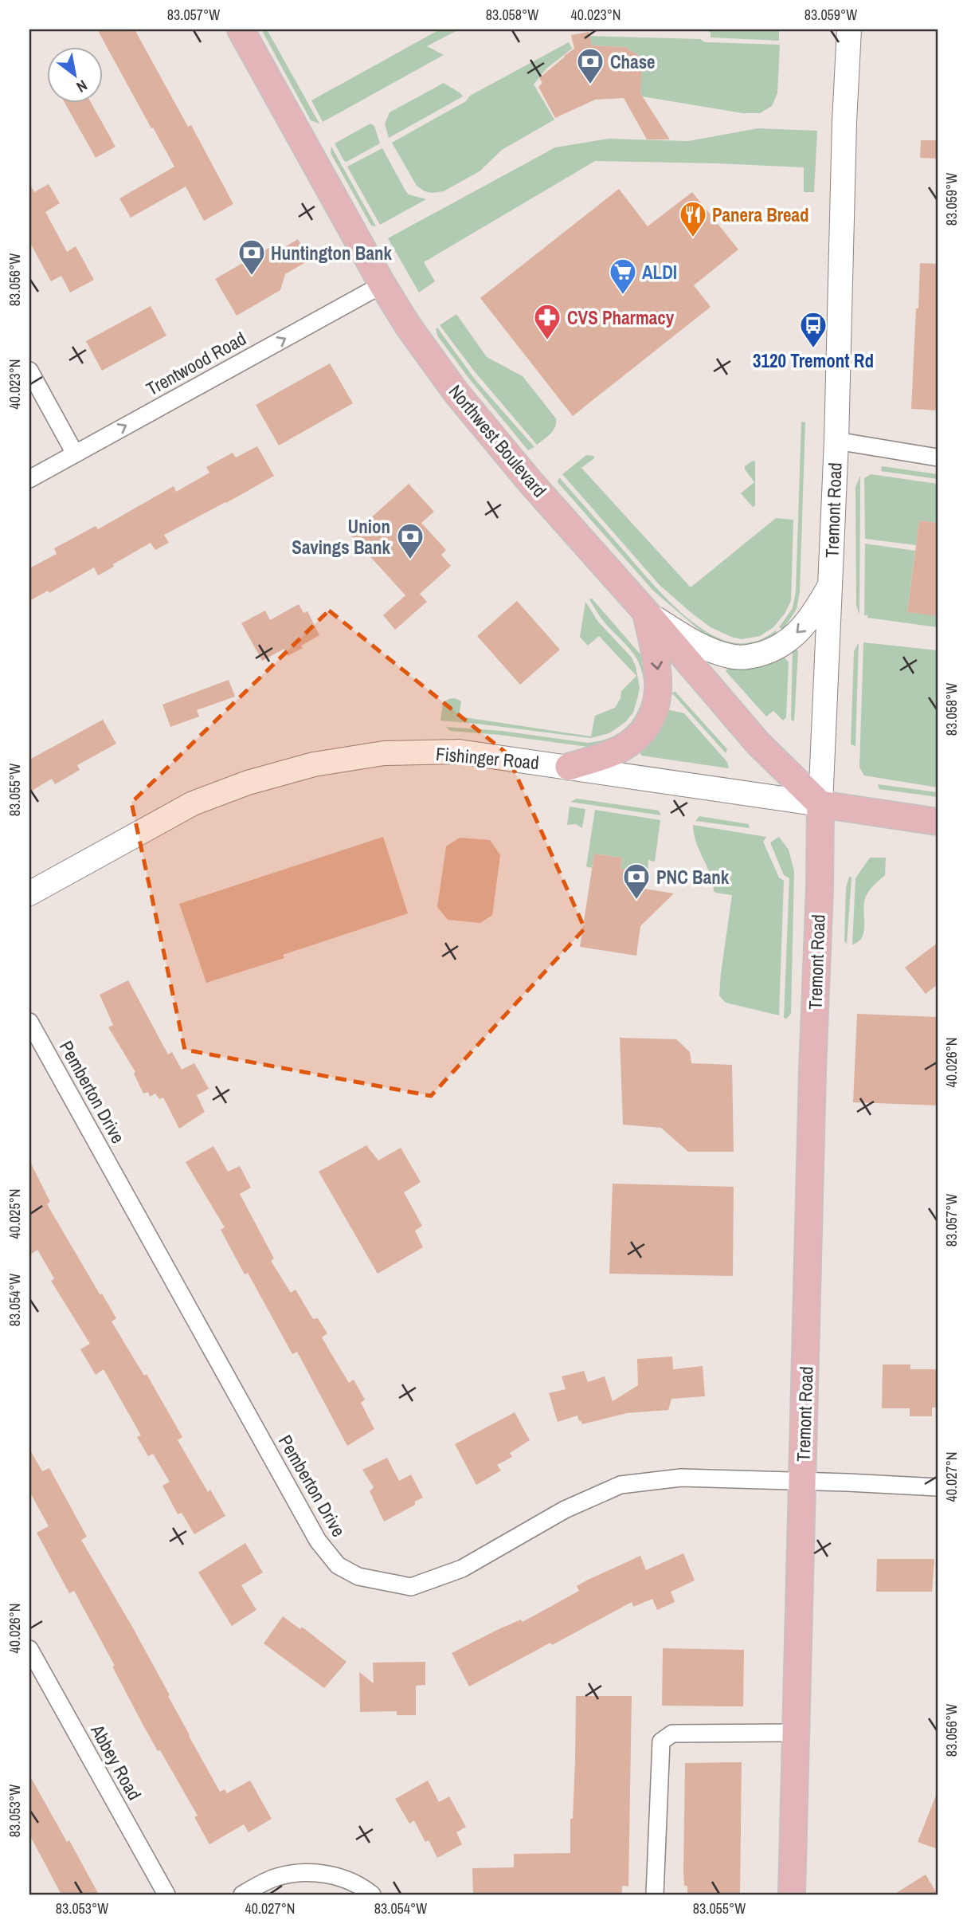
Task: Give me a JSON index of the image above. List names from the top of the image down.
{
  "streets": {
    "main road": ["Northwest Boulevard", "Tremont Road", "Fishinger Road"],
    "street": ["Trentwood Road", "Pemberton Drive", "Abbey Road"]
  },
  "crossings": [
    ["Trentwood Road", "Northwest Boulevard"],
    ["Northwest Boulevard", "Tremont Road"],
    ["Northwest Boulevard", "Fishinger Road"],
    ["Tremont Road", "Fishinger Road"],
    ["Tremont Road", "Pemberton Drive"]
  ],
  "one_way": ["Trentwood Road"],
  "places": {
    "bank": [
      "Chase",
      "Huntington Bank",
      "Union Savings Bank",
      "PNC Bank"
    ],
    "restaurant": ["Panera Bread"],
    "supermarket": ["ALDI"],
    "pharmacy": ["CVS Pharmacy"],
    "bus stop": ["3120 Tremont Rd"]
  },
  "north": "bottom right",
  "coordinates": [
    "83.057°W",
    "83.058°W",
    "40.023°N",
    "83.059°W",
    "83.056°W",
    "83.055°W",
    "40.026°N",
    "40.025°N",
    "83.054°W",
    "40.027°N",
    "83.053°W"
  ]
}
